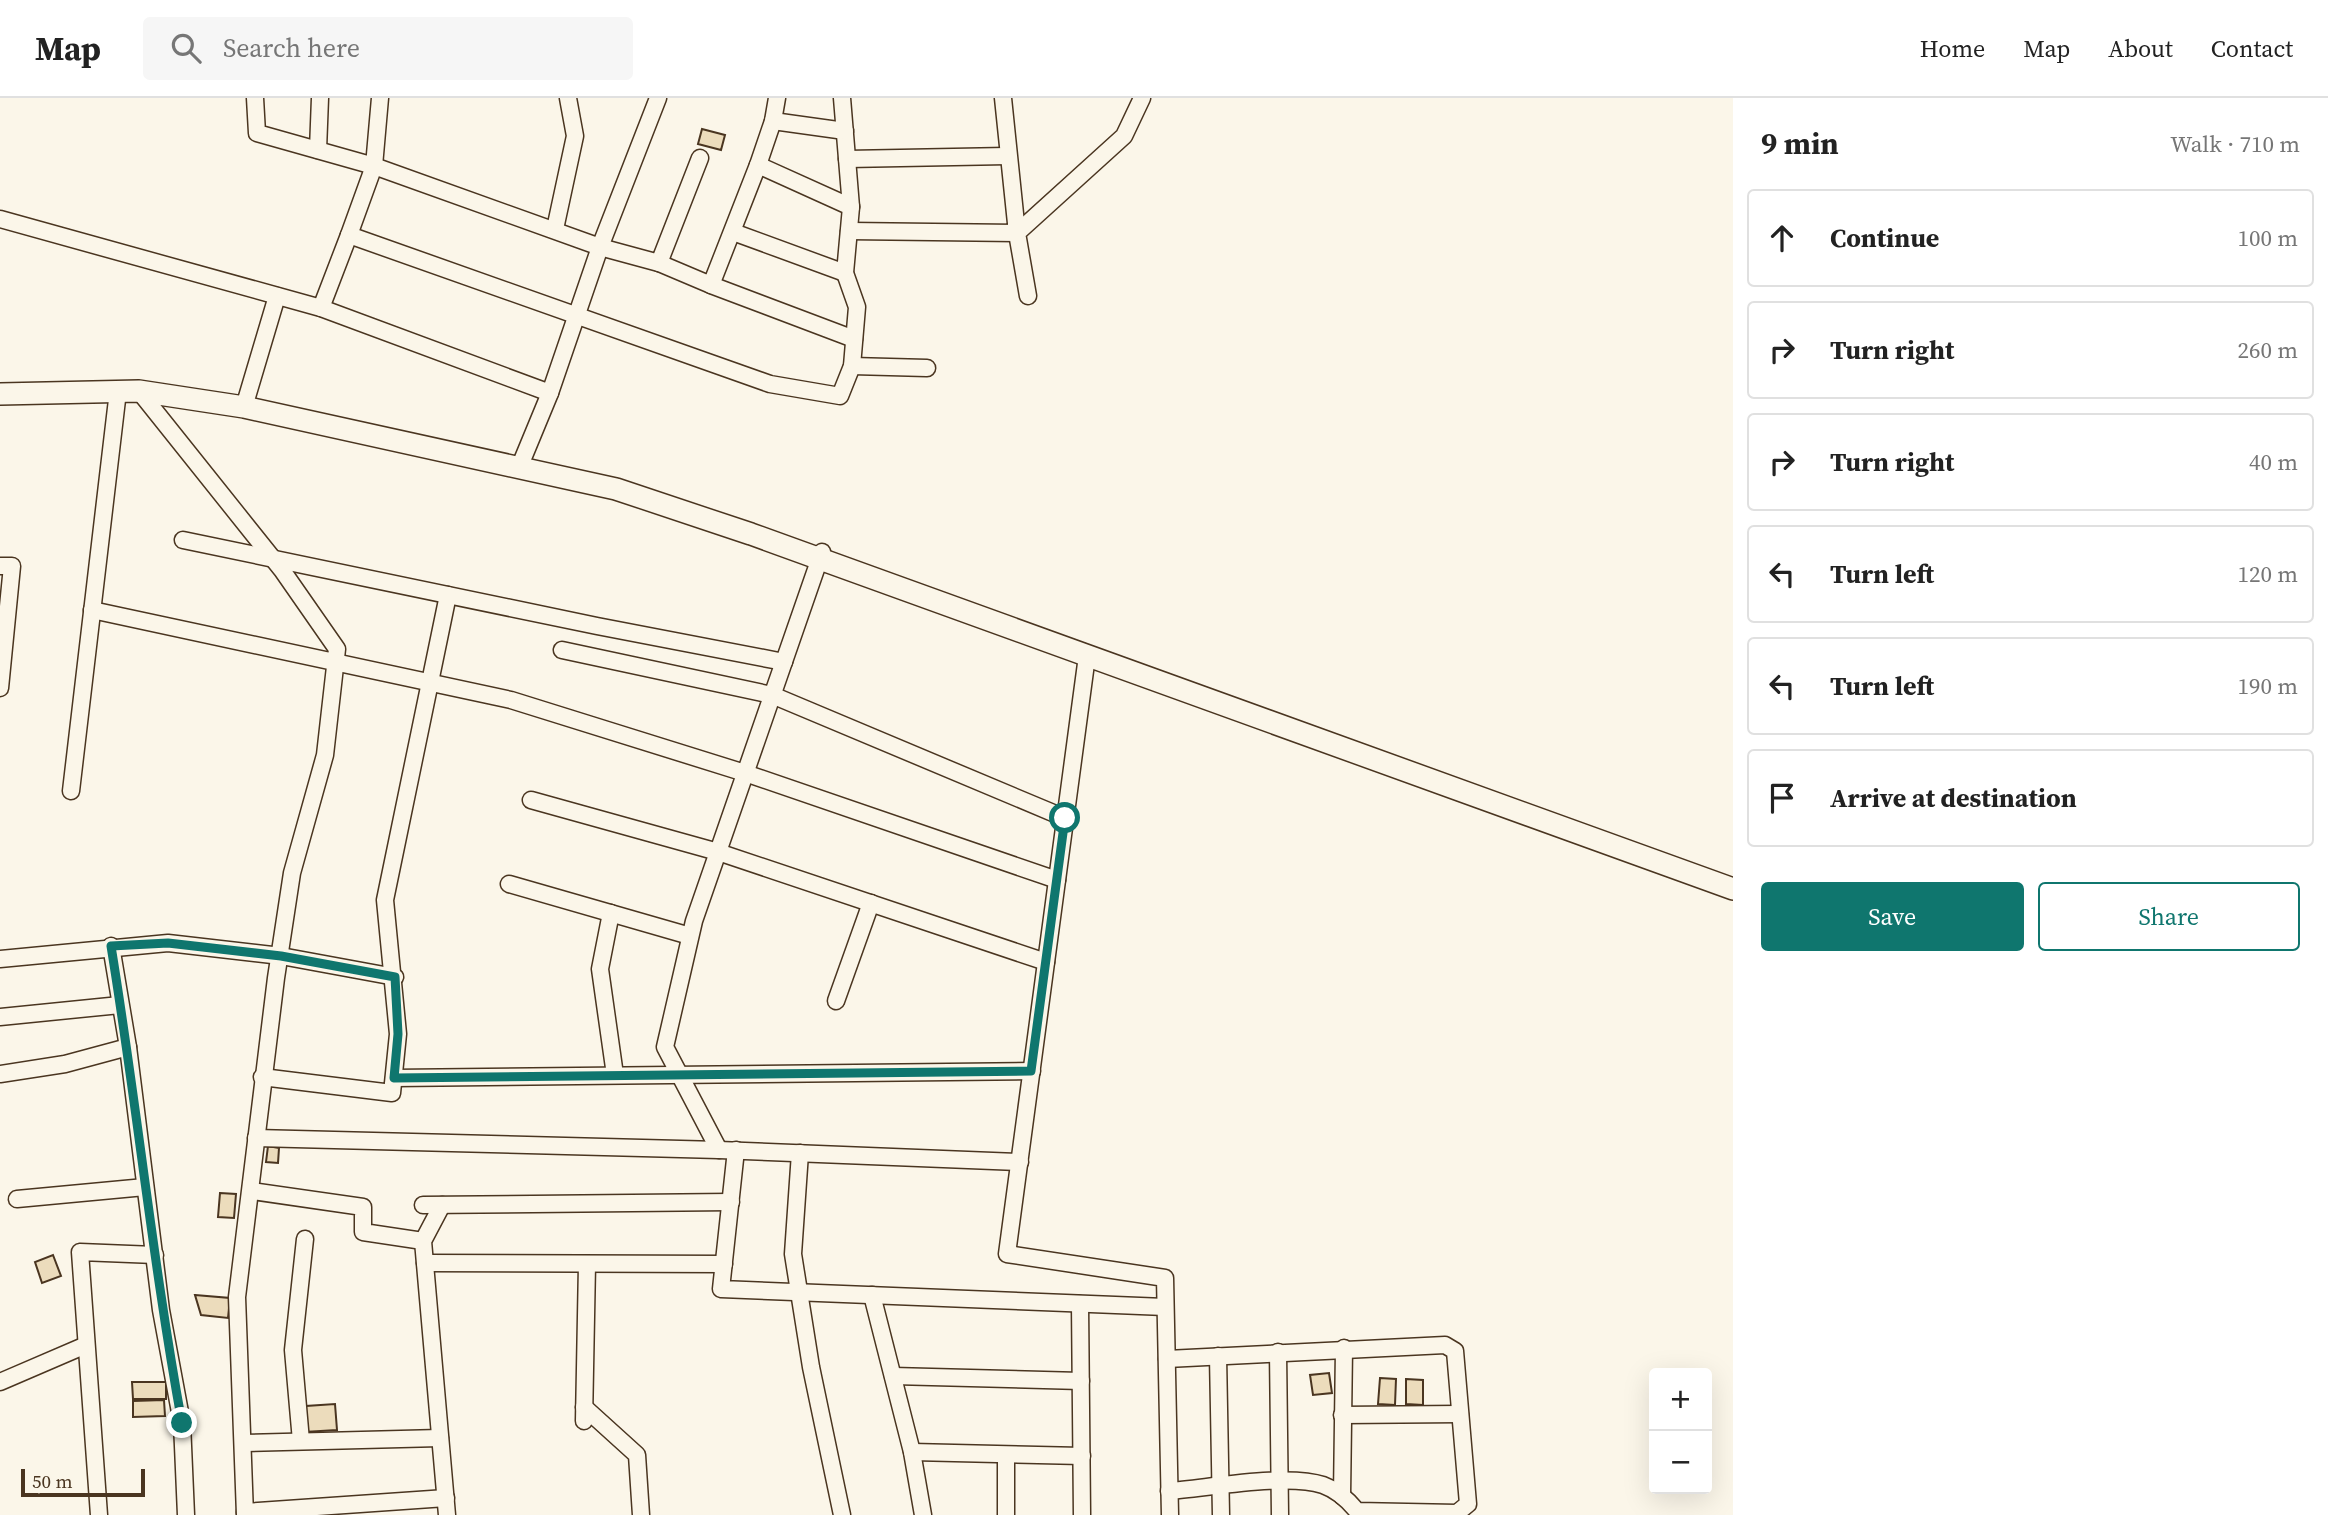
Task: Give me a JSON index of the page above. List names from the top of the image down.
{
  "scale_bar": "50 m",
  "page": {
    "header": "Map",
    "search": "Search here",
    "nav": [
      "Home",
      "Map",
      "About",
      "Contact"
    ],
    "heading": ["9 min", "Walk · 710 m"],
    "list": [
      ["Continue", "100 m"],
      ["Turn right", "260 m"],
      ["Turn right", "40 m"],
      ["Turn left", "120 m"],
      ["Turn left", "190 m"],
      "Arrive at destination"
    ],
    "buttons": ["Save", "Share"],
    "map_buttons": ["+", "−"],
    "scale": "50 m"
  }
}
